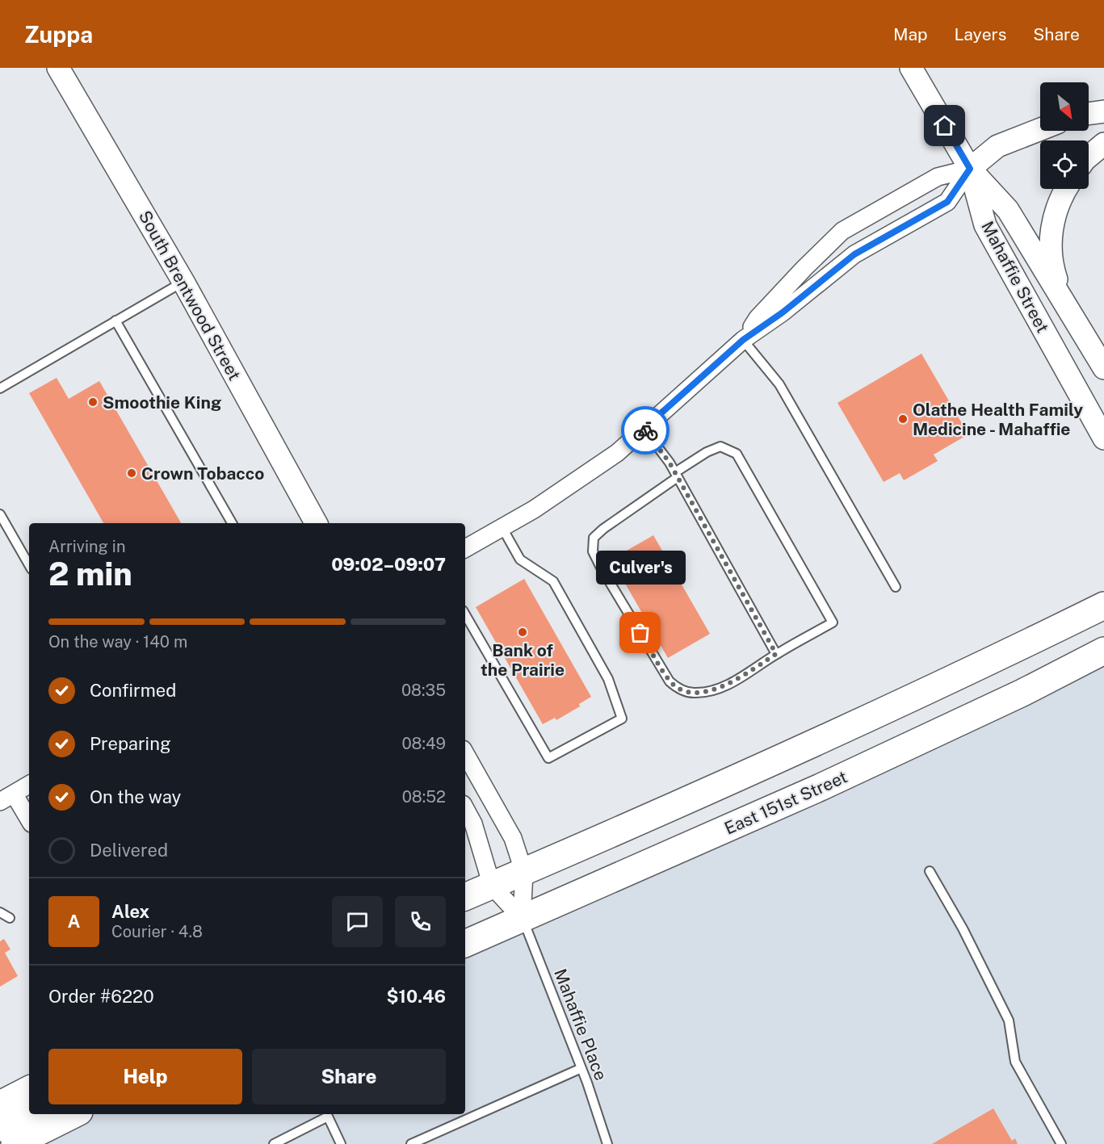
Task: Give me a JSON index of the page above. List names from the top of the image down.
{
  "streets": {
    "main road": ["East 151st Street"],
    "street": ["Mahaffie Street", "South Brentwood Street"],
    "lane": ["Mahaffie Place"]
  },
  "crossings": [
    ["East 151st Street", "Mahaffie Place"]
  ],
  "places": [
    "Smoothie King",
    "Olathe Health Family Medicine - Mahaffie",
    "Crown Tobacco",
    "Bank of the Prairie",
    "Culver's"
  ],
  "north": "bottom right",
  "page": {
    "header": "Zuppa",
    "nav": ["Map", "Layers", "Share"],
    "heading": ["2 min", "Arriving in", "09:02–09:07"],
    "panel": [
      "Alex",
      "Courier · 4.8",
      "Order #6220",
      "$10.46"
    ],
    "bubble": "Culver's",
    "bar": "On the way · 140 m",
    "list": [
      ["Confirmed", "08:35"],
      ["Preparing", "08:49"],
      ["On the way", "08:52"],
      "Delivered"
    ],
    "round": "A",
    "buttons": ["Help", "Share"]
  }
}
